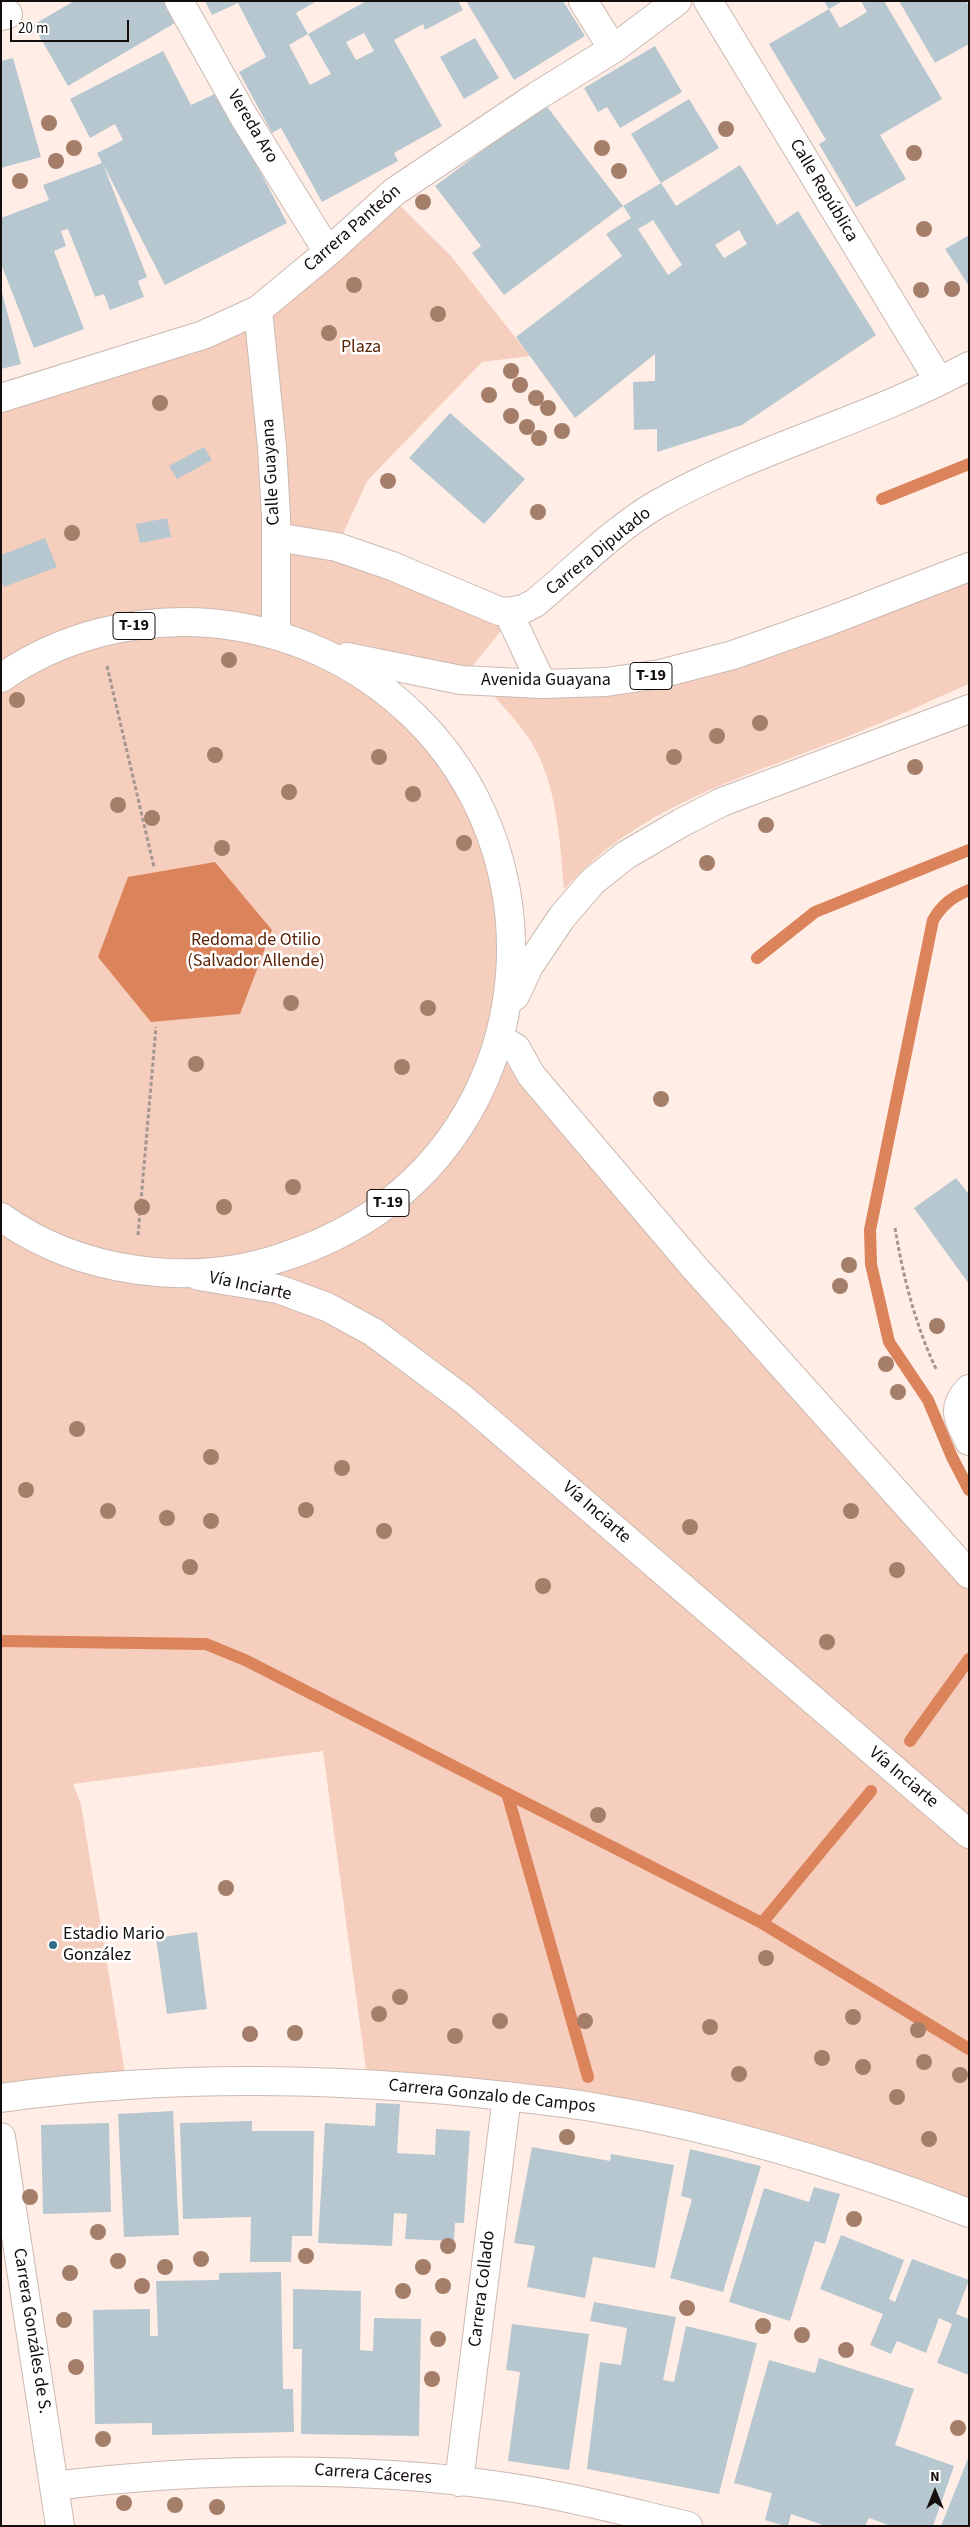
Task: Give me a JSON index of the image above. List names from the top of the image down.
{
  "streets": {
    "main road": [
      "Vereda Aro",
      "Calle República",
      "Carrera Panteón",
      "Calle Guayana",
      "Carrera Diputado",
      "T-19",
      "Avenida Guayana",
      "Vía Inciarte",
      "Carrera Gonzalo de Campos",
      "Carrera Collado",
      "Carrera Gonzáles de S.",
      "Carrera Cáceres"
    ]
  },
  "crossings": [
    ["Vereda Aro", "Carrera Panteón"],
    ["Calle República", "Carrera Diputado"],
    ["Carrera Panteón", "Calle Guayana"],
    ["Calle Guayana", "T-19"],
    ["T-19", "Avenida Guayana"],
    ["T-19", "Vía Inciarte"],
    ["Carrera Gonzalo de Campos", "Carrera Collado"],
    ["Carrera Collado", "Carrera Cáceres"],
    ["Carrera Gonzáles de S.", "Carrera Cáceres"]
  ],
  "parks": ["Plaza", "Redoma de Otilio (Salvador Allende)"],
  "places": ["Estadio Mario González"],
  "scale_bar": "20 m",
  "north": "top"
}
